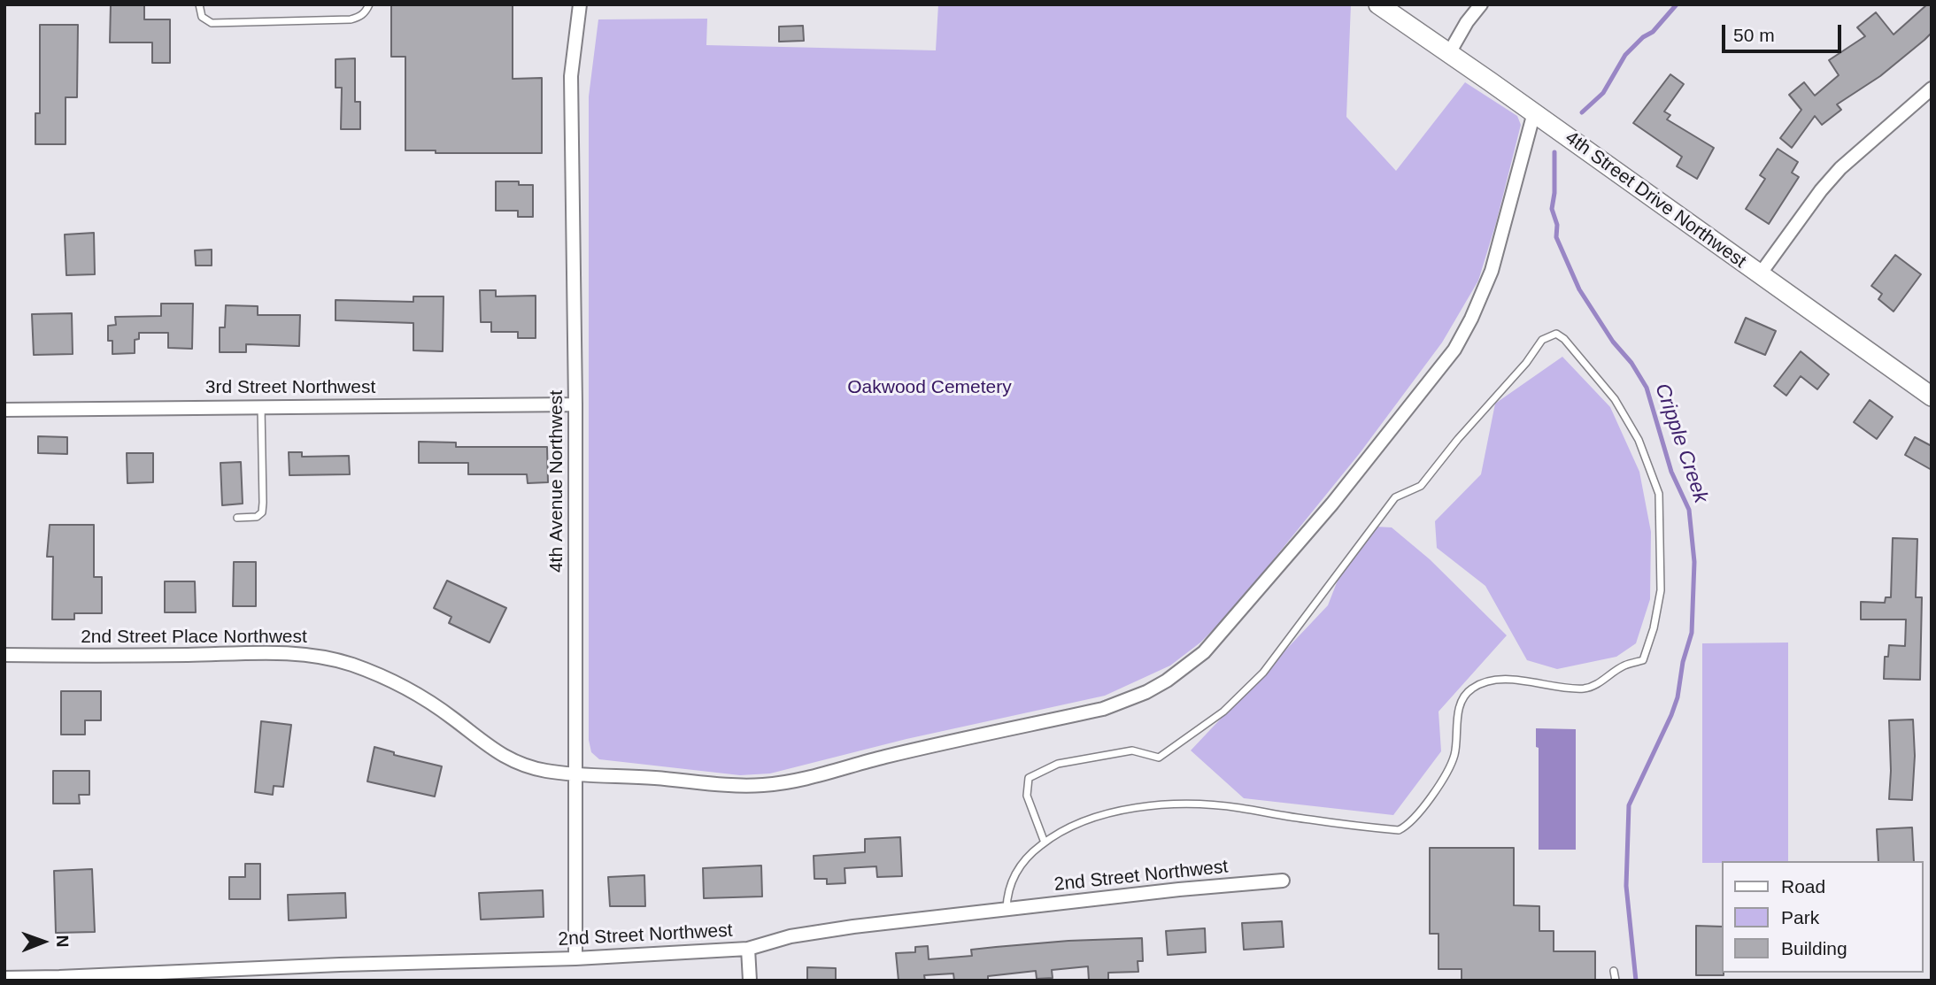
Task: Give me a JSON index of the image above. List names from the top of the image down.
{
  "streets": {
    "main road": ["4th Street Drive Northwest"],
    "street": [
      "3rd Street Northwest",
      "4th Avenue Northwest",
      "2nd Street Place Northwest",
      "2nd Street Northwest"
    ]
  },
  "crossings": [
    ["3rd Street Northwest", "4th Avenue Northwest"],
    ["4th Avenue Northwest", "2nd Street Place Northwest"],
    ["4th Avenue Northwest", "2nd Street Northwest"]
  ],
  "water": ["Cripple Creek"],
  "parks": ["Oakwood Cemetery"],
  "legend": ["Road", "Park", "Building"],
  "scale_bar": "50 m",
  "north": "right"
}
